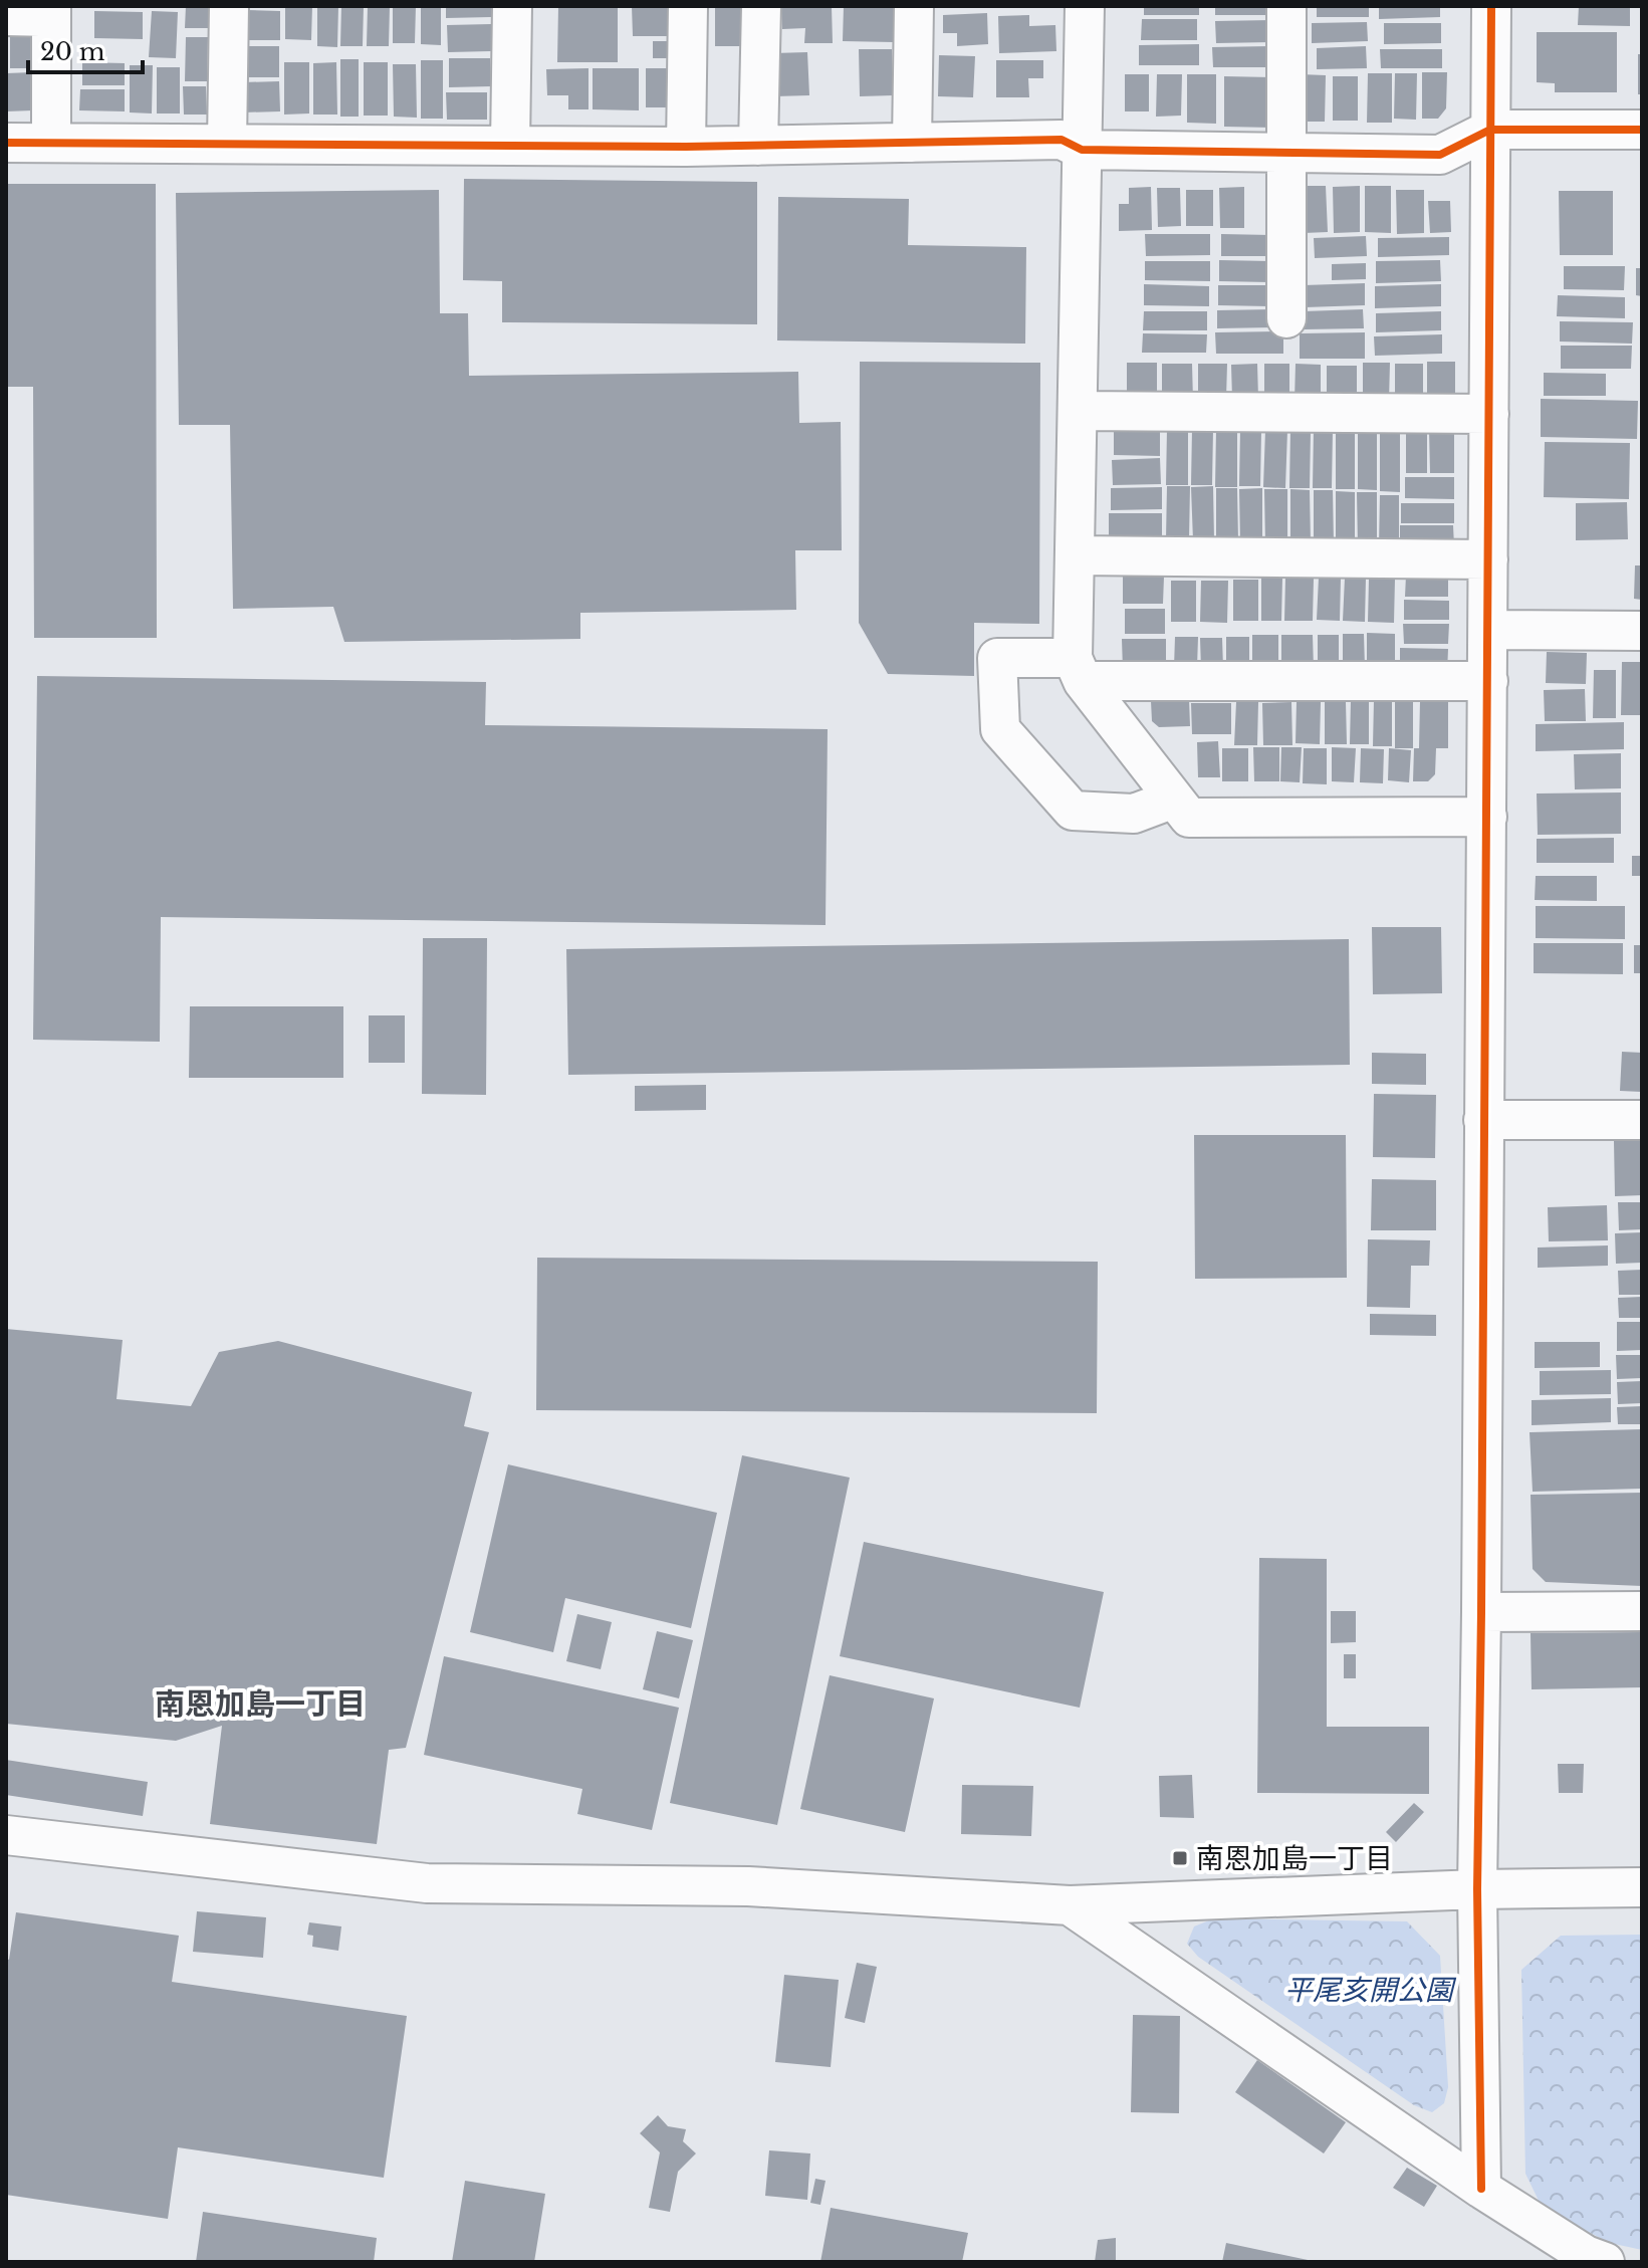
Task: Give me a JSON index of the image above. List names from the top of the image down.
{
  "districts": ["南恩加島一丁目"],
  "parks": ["平尾亥開公園"],
  "places": {
    "transit": ["南恩加島一丁目"]
  },
  "scale_bar": "20 m"
}
